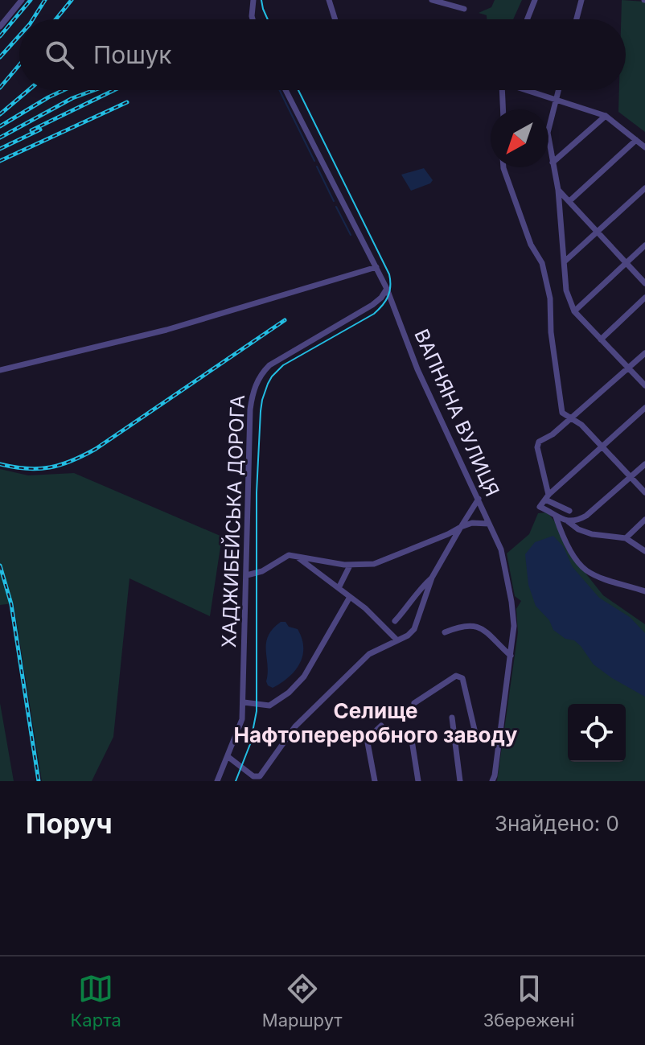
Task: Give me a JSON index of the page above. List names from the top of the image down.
{
  "streets": {
    "street": ["ВАПНЯНА ВУЛИЦЯ", "ХАДЖИБЕЙСЬКА ДОРОГА"]
  },
  "crossings": [
    ["ВАПНЯНА ВУЛИЦЯ", "ХАДЖИБЕЙСЬКА ДОРОГА"]
  ],
  "districts": ["Селище Нафтопереробного заводу"],
  "north": "bottom left",
  "page": {
    "search": "Пошук",
    "heading": ["Поруч", "Знайдено: 0"],
    "nav": ["Карта", "Маршрут", "Збережені"]
  }
}
